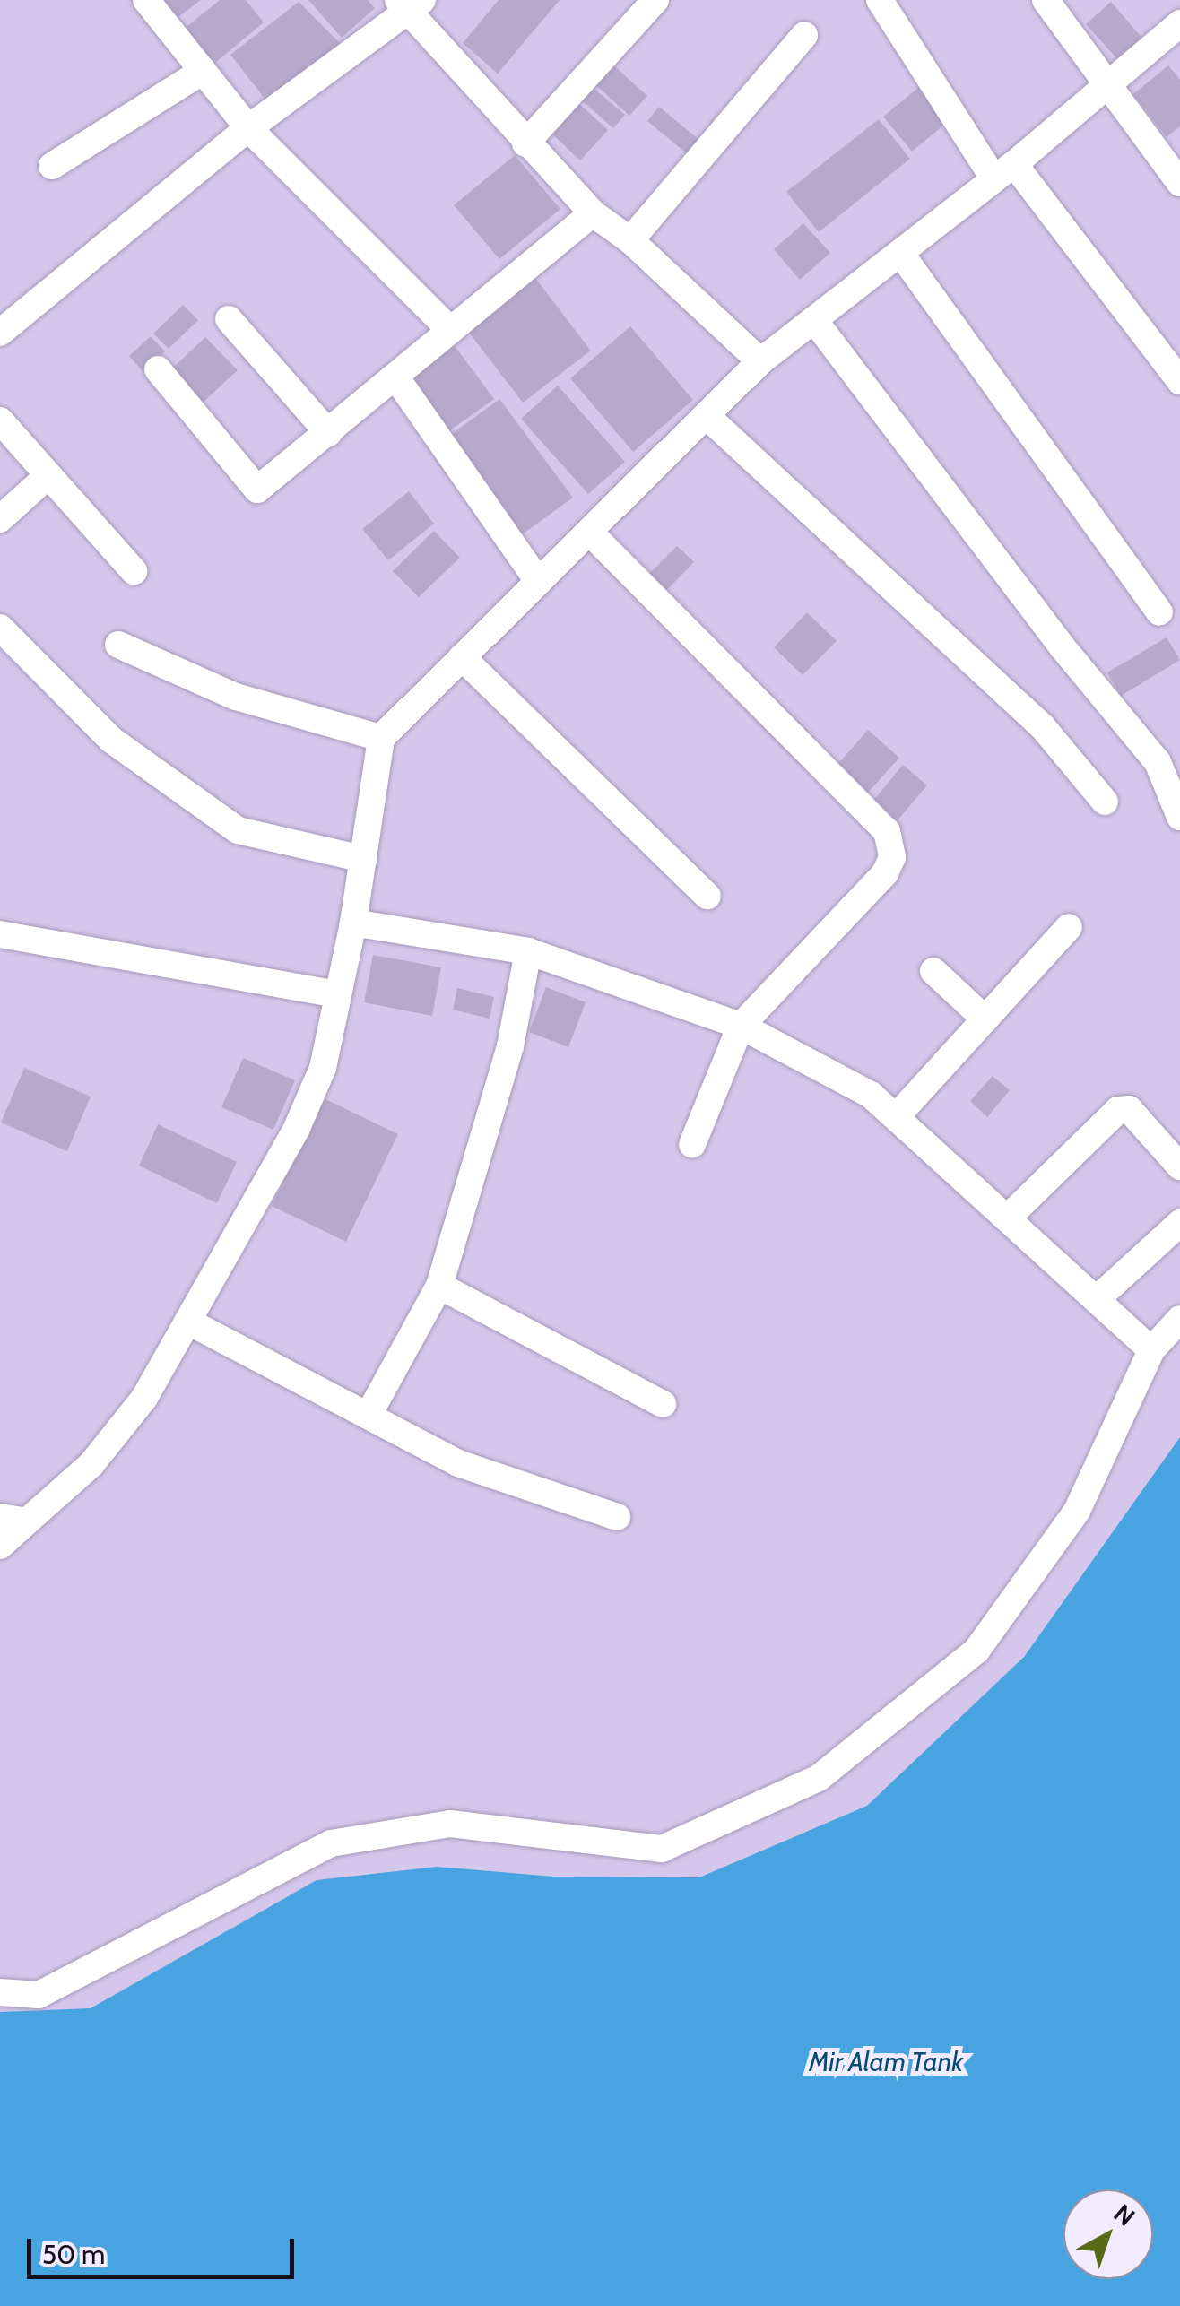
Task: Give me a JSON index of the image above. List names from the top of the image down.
{
  "water": ["Mir Alam Tank"],
  "scale_bar": "50 m",
  "north": "top right"
}
